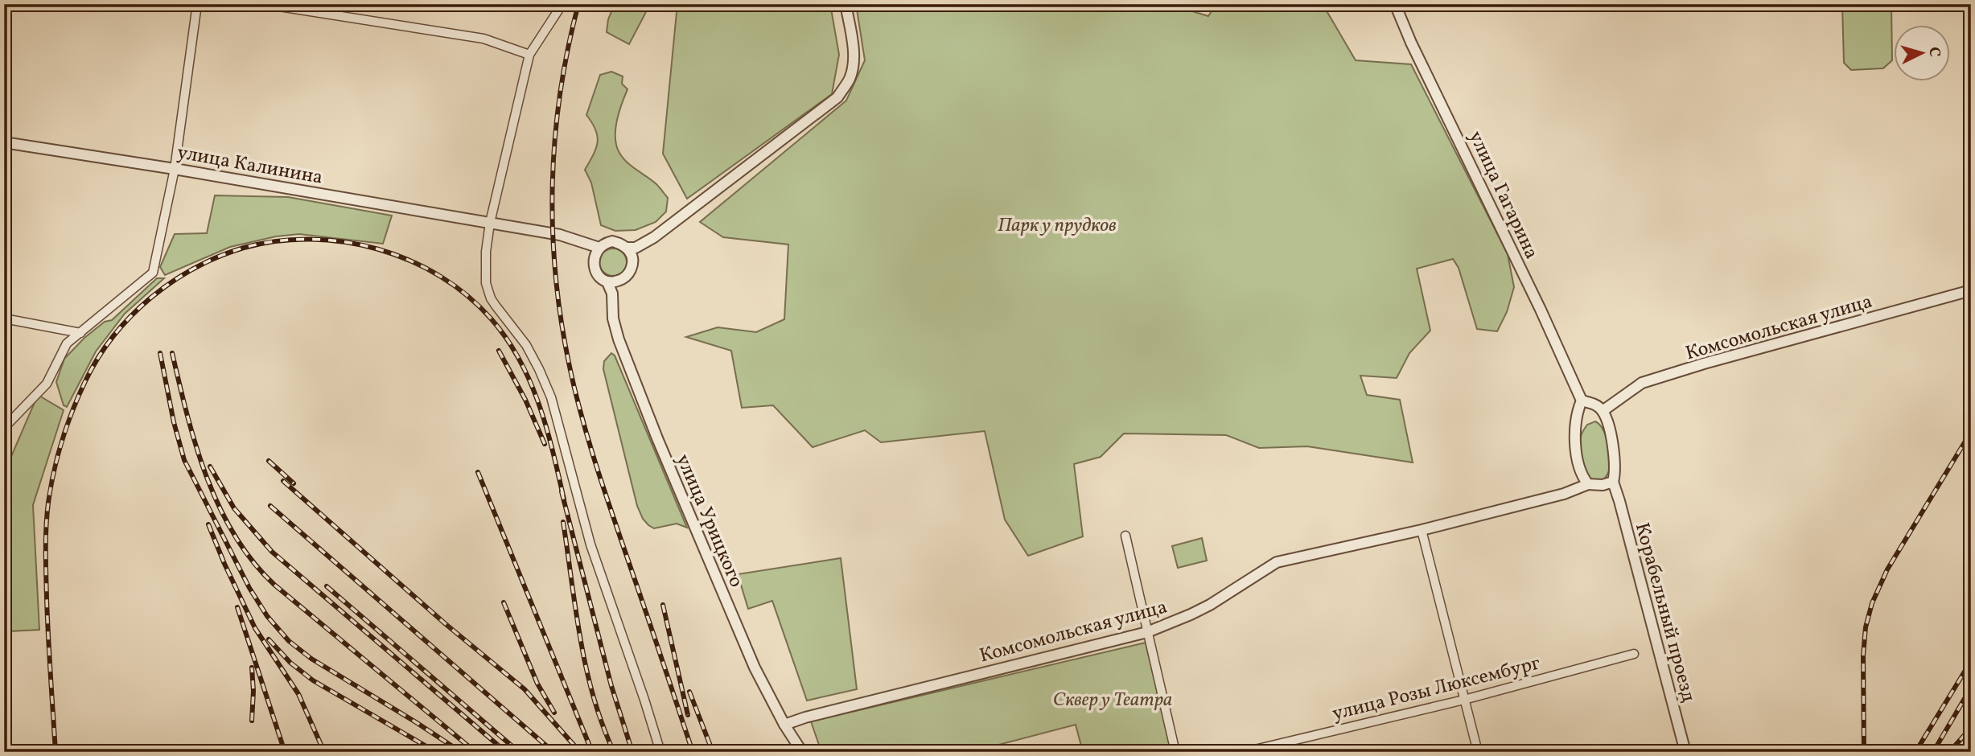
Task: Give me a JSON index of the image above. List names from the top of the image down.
{
  "streets": {
    "street": [
      "улица Калинина",
      "улица Гагарина",
      "Комсомольская улица",
      "улица Урицкого",
      "Корабельный проезд",
      "улица Розы Люксембург"
    ]
  },
  "crossings": [
    ["улица Калинина", "улица Урицкого"],
    ["Комсомольская улица", "улица Урицкого"],
    ["Комсомольская улица", "Корабельный проезд"]
  ],
  "parks": ["Парк у прудков", "Сквер у Театра"],
  "north": "right"
}
